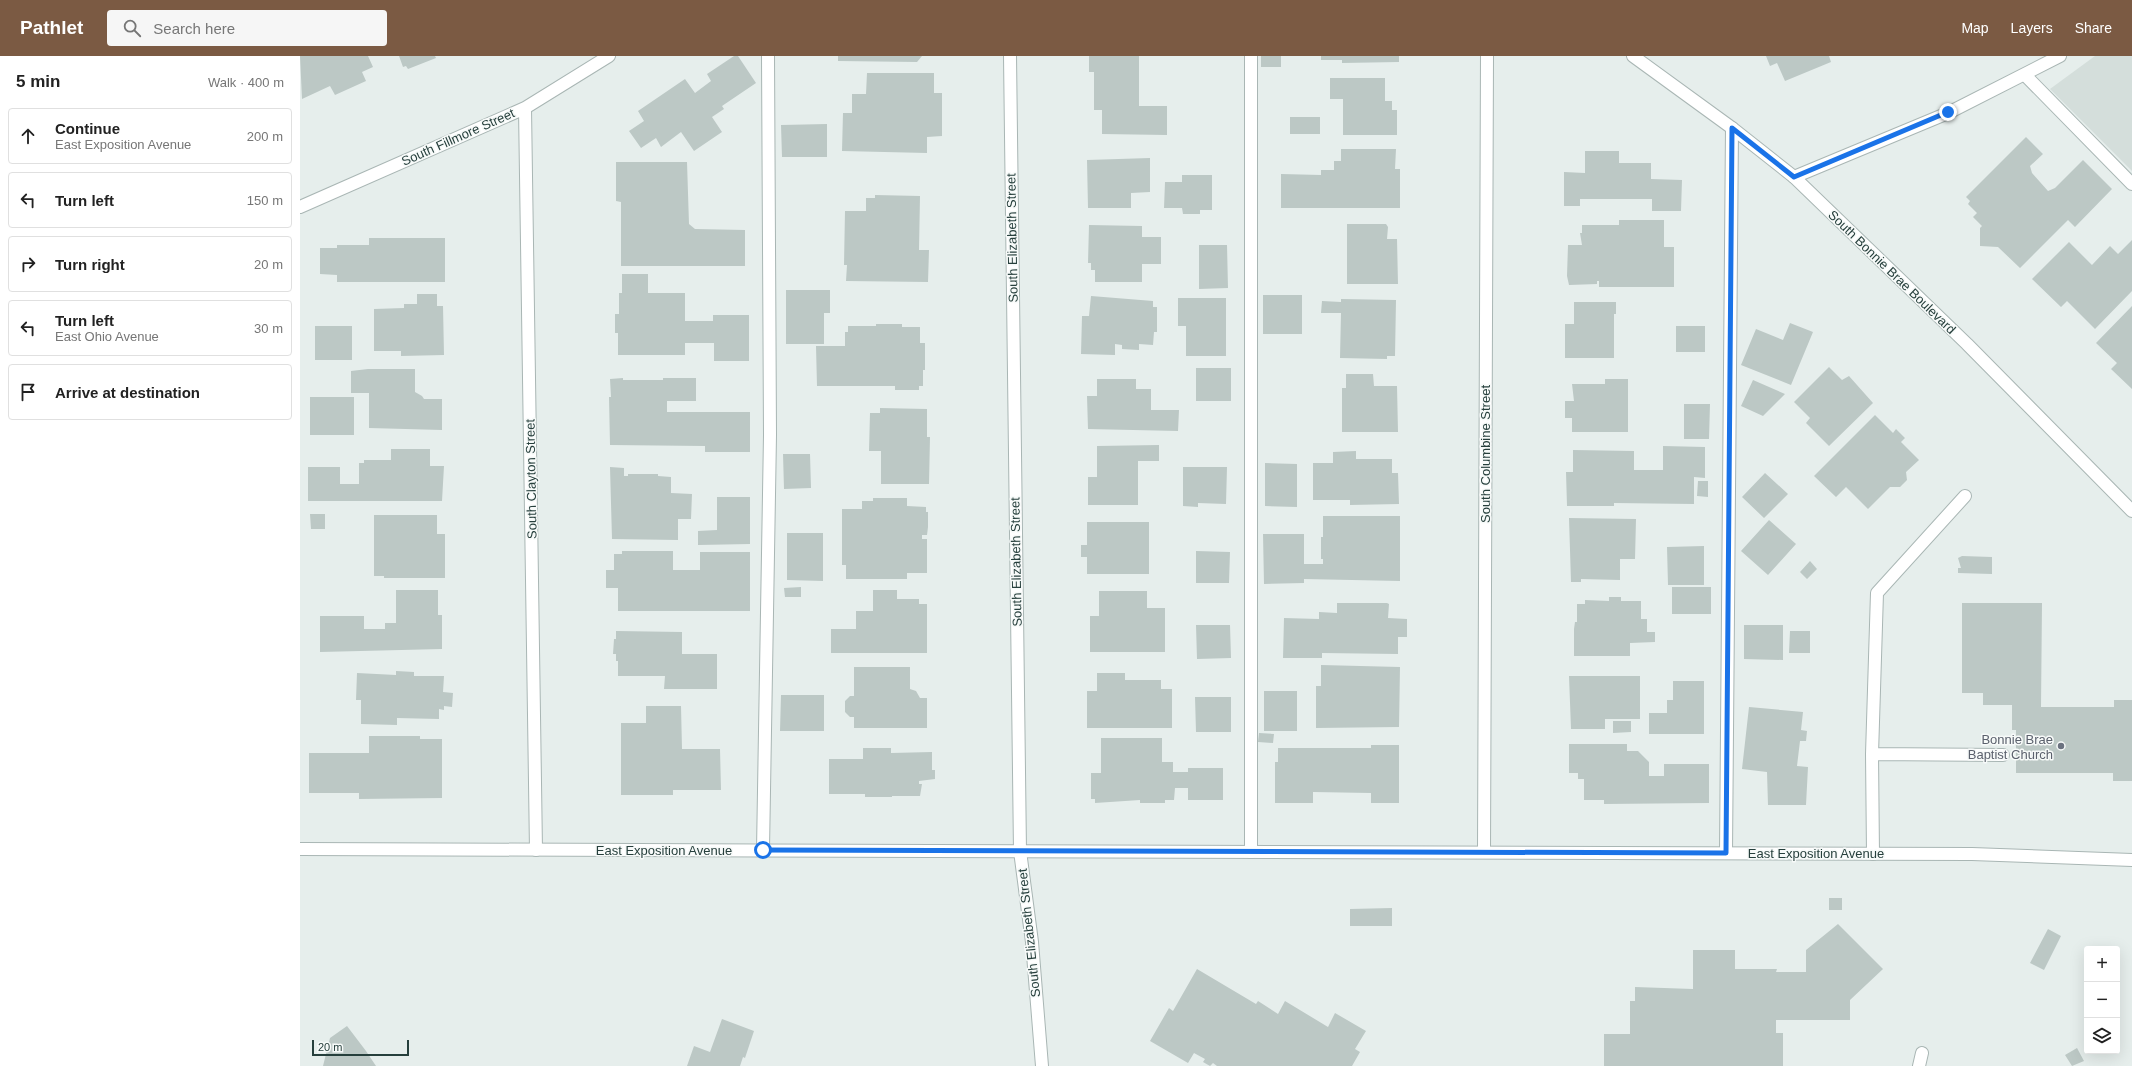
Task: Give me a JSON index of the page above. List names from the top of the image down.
{
  "streets": {
    "street": [
      "South Fillmore Street",
      "South Elizabeth Street",
      "South Bonnie Brae Boulevard",
      "South Columbine Street",
      "South Clayton Street",
      "East Exposition Avenue"
    ]
  },
  "crossings": [
    ["South Fillmore Street", "South Clayton Street"],
    ["South Elizabeth Street", "East Exposition Avenue"],
    ["South Columbine Street", "East Exposition Avenue"],
    ["South Clayton Street", "East Exposition Avenue"]
  ],
  "places": ["Bonnie Brae Baptist Church"],
  "scale_bar": "20 m",
  "page": {
    "header": "Pathlet",
    "search": "Search here",
    "nav": ["Map", "Layers", "Share"],
    "heading": ["5 min", "Walk · 400 m"],
    "list": [
      ["Continue", "East Exposition Avenue", "200 m"],
      ["Turn left", "150 m"],
      ["Turn right", "20 m"],
      ["Turn left", "East Ohio Avenue", "30 m"],
      "Arrive at destination"
    ],
    "map_buttons": ["+", "−"],
    "scale": "20 m"
  }
}
